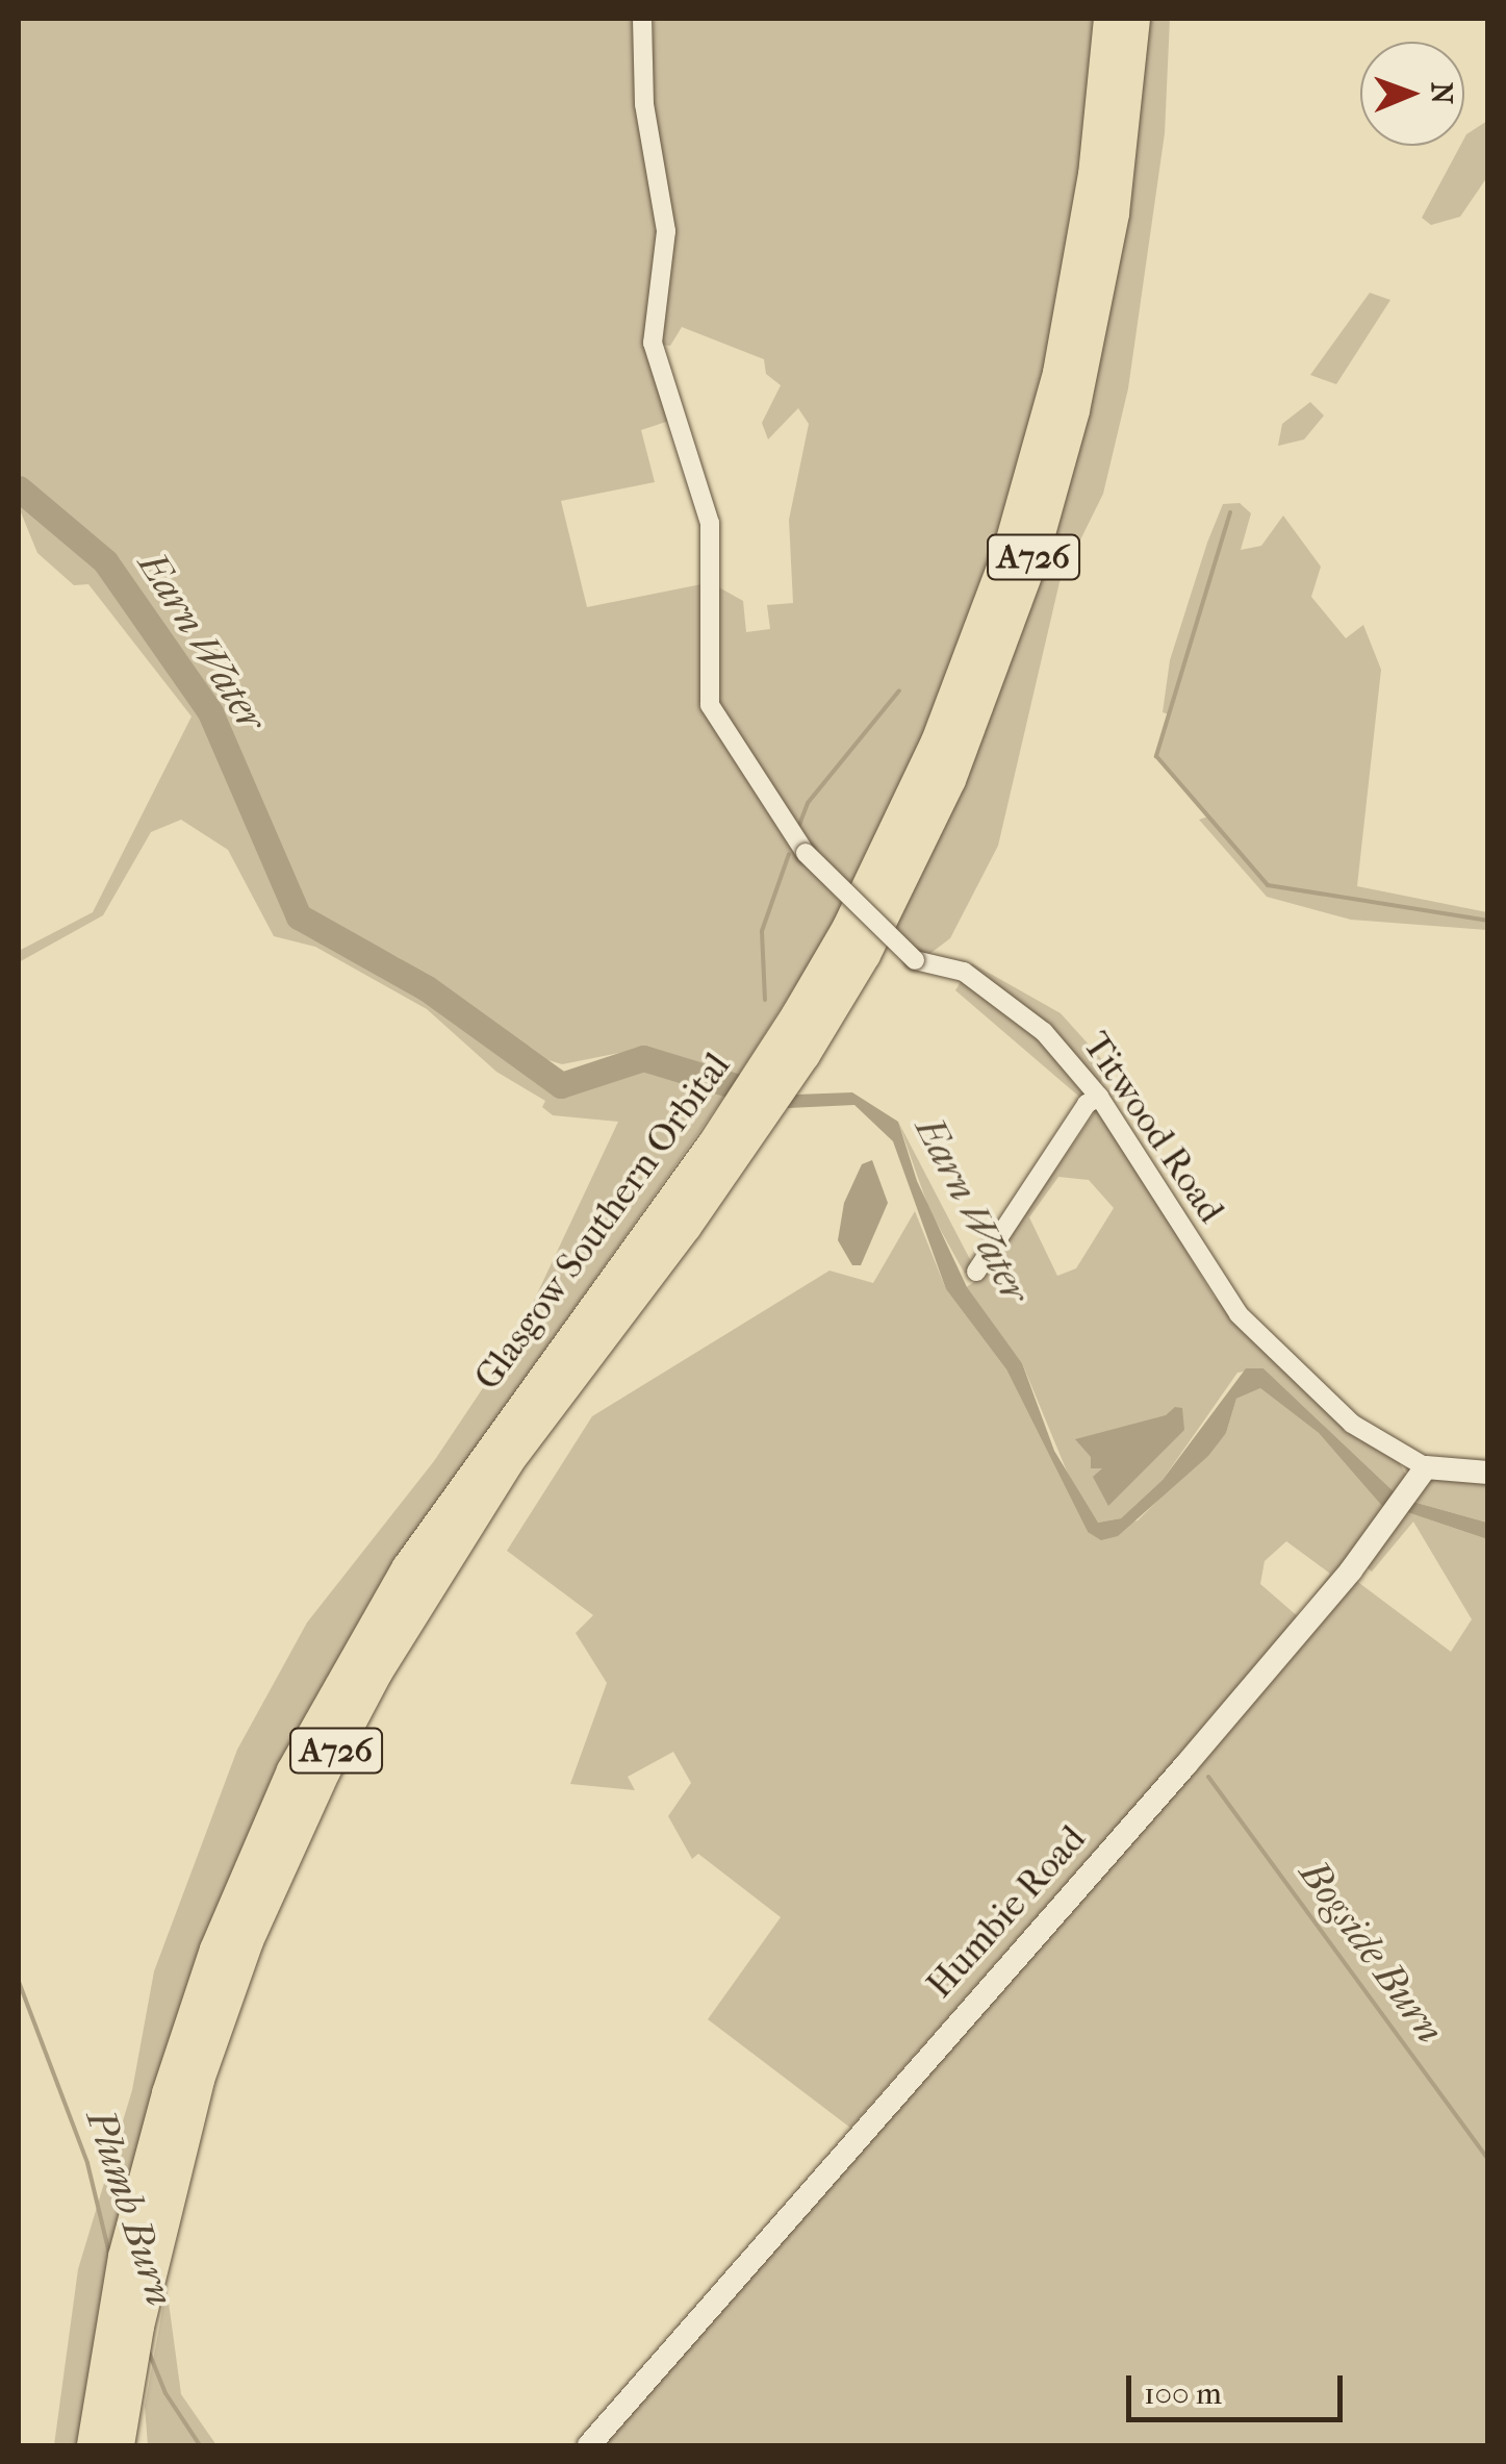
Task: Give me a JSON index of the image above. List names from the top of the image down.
{
  "streets": {
    "highway": ["A726", "Glasgow Southern Orbital"],
    "street": ["Titwood Road", "Humbie Road"]
  },
  "crossings": [
    ["Titwood Road", "Humbie Road"]
  ],
  "water": ["Earn Water", "Bogside Burn", "Plumb Burn"],
  "scale_bar": "100 m",
  "north": "right"
}
